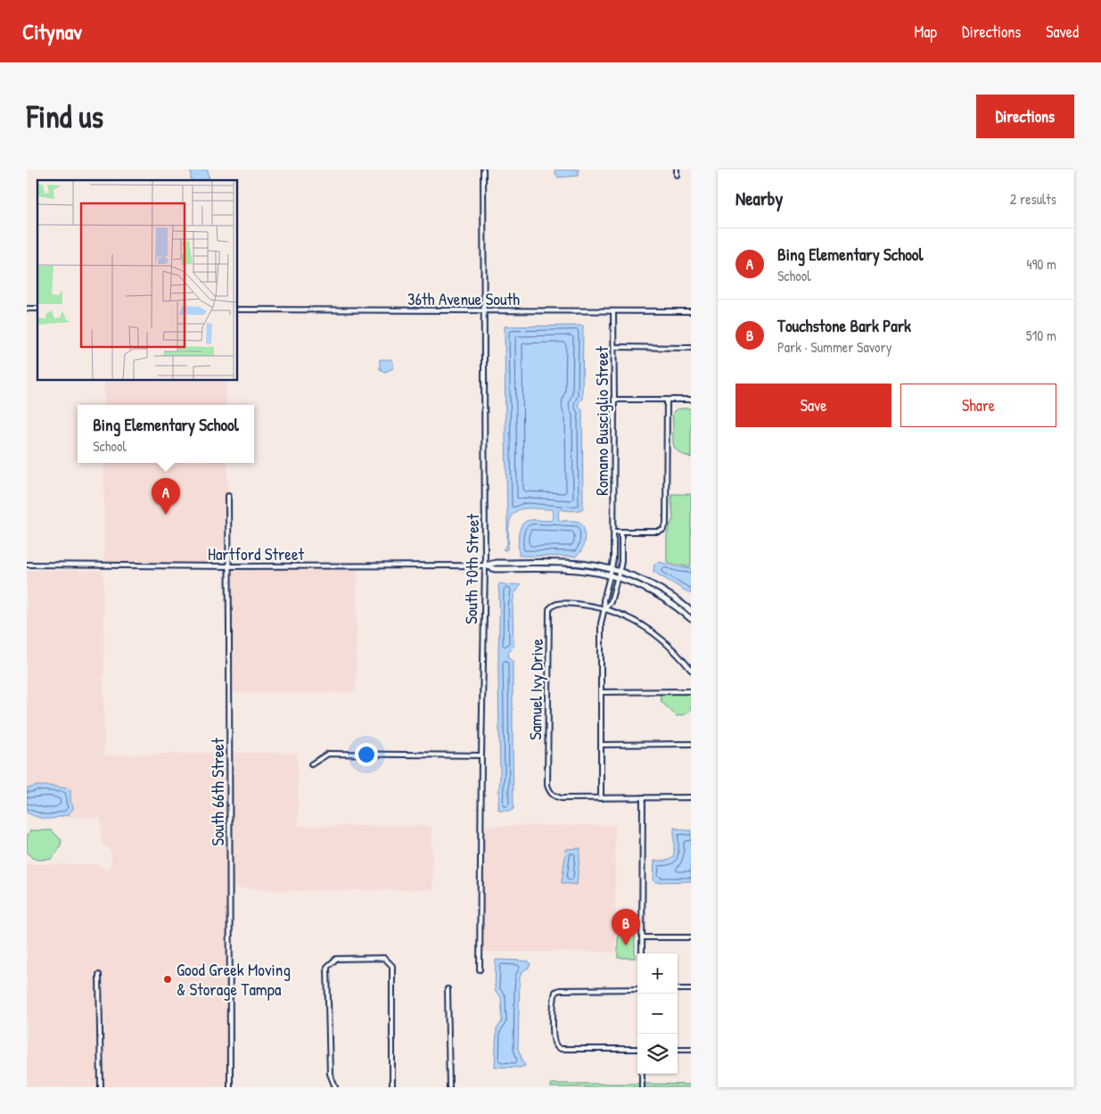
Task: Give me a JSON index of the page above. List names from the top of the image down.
{
  "streets": {
    "street": [
      "36th Avenue South",
      "Romano Busciglio Street",
      "Hartford Street",
      "South 70th Street",
      "Samuel Ivy Drive",
      "South 66th Street"
    ]
  },
  "crossings": [
    ["36th Avenue South", "Romano Busciglio Street"],
    ["36th Avenue South", "South 70th Street"],
    ["Romano Busciglio Street", "Samuel Ivy Drive"],
    ["Hartford Street", "South 70th Street"],
    ["Hartford Street", "South 66th Street"]
  ],
  "places": ["Good Greek Moving & Storage Tampa"],
  "page": {
    "header": "Citynav",
    "nav": ["Map", "Directions", "Saved"],
    "buttons": [
      "Directions",
      ["Save", "Share"]
    ],
    "title": "Find us",
    "heading": ["Nearby", "2 results"],
    "list": [
      {
        "mark": "A",
        "name": "Bing Elementary School",
        "note": "School",
        "value": "490 m"
      },
      {
        "mark": "B",
        "name": "Touchstone Bark Park",
        "note": "Park · Summer Savory",
        "value": "510 m"
      }
    ],
    "popup": ["Bing Elementary School", "School"],
    "pins": ["A", "B"],
    "map_buttons": ["+", "−"]
  }
}
